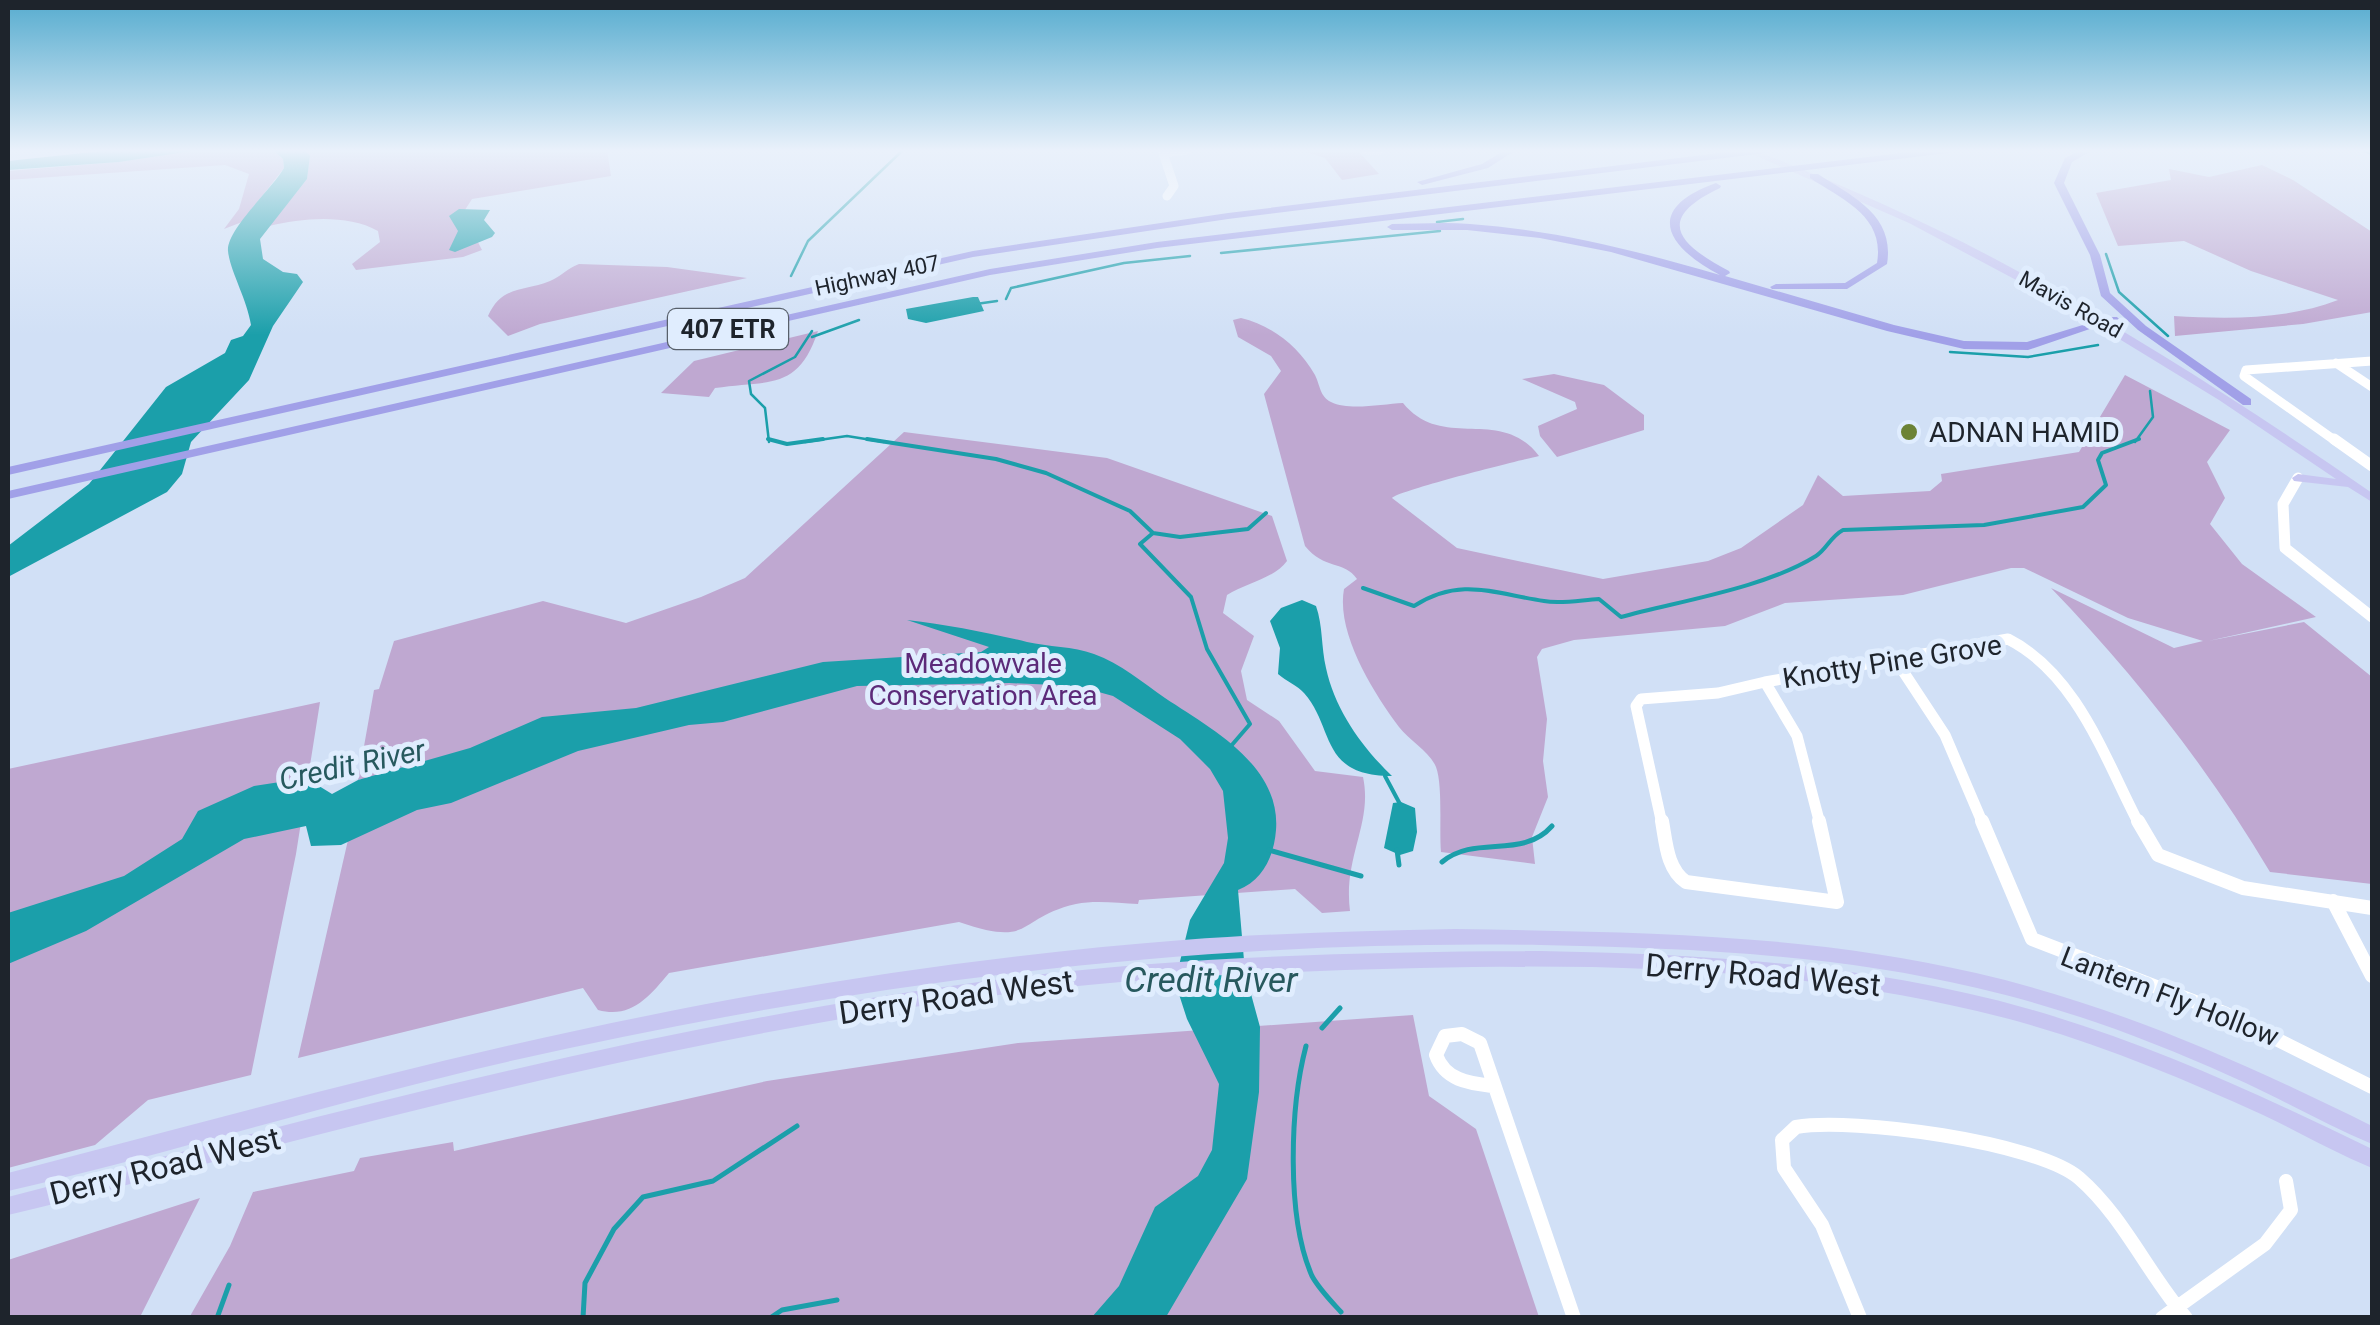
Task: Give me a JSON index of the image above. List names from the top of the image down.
{
  "streets": {
    "highway": ["Highway 407", "407 ETR"],
    "main road": ["Mavis Road", "Derry Road West"],
    "street": ["Knotty Pine Grove", "Lantern Fly Hollow"]
  },
  "crossings": [
    ["Knotty Pine Grove", "Lantern Fly Hollow"]
  ],
  "water": ["Credit River"],
  "parks": ["Meadowvale Conservation Area"],
  "places": ["ADNAN HAMID"]
}
